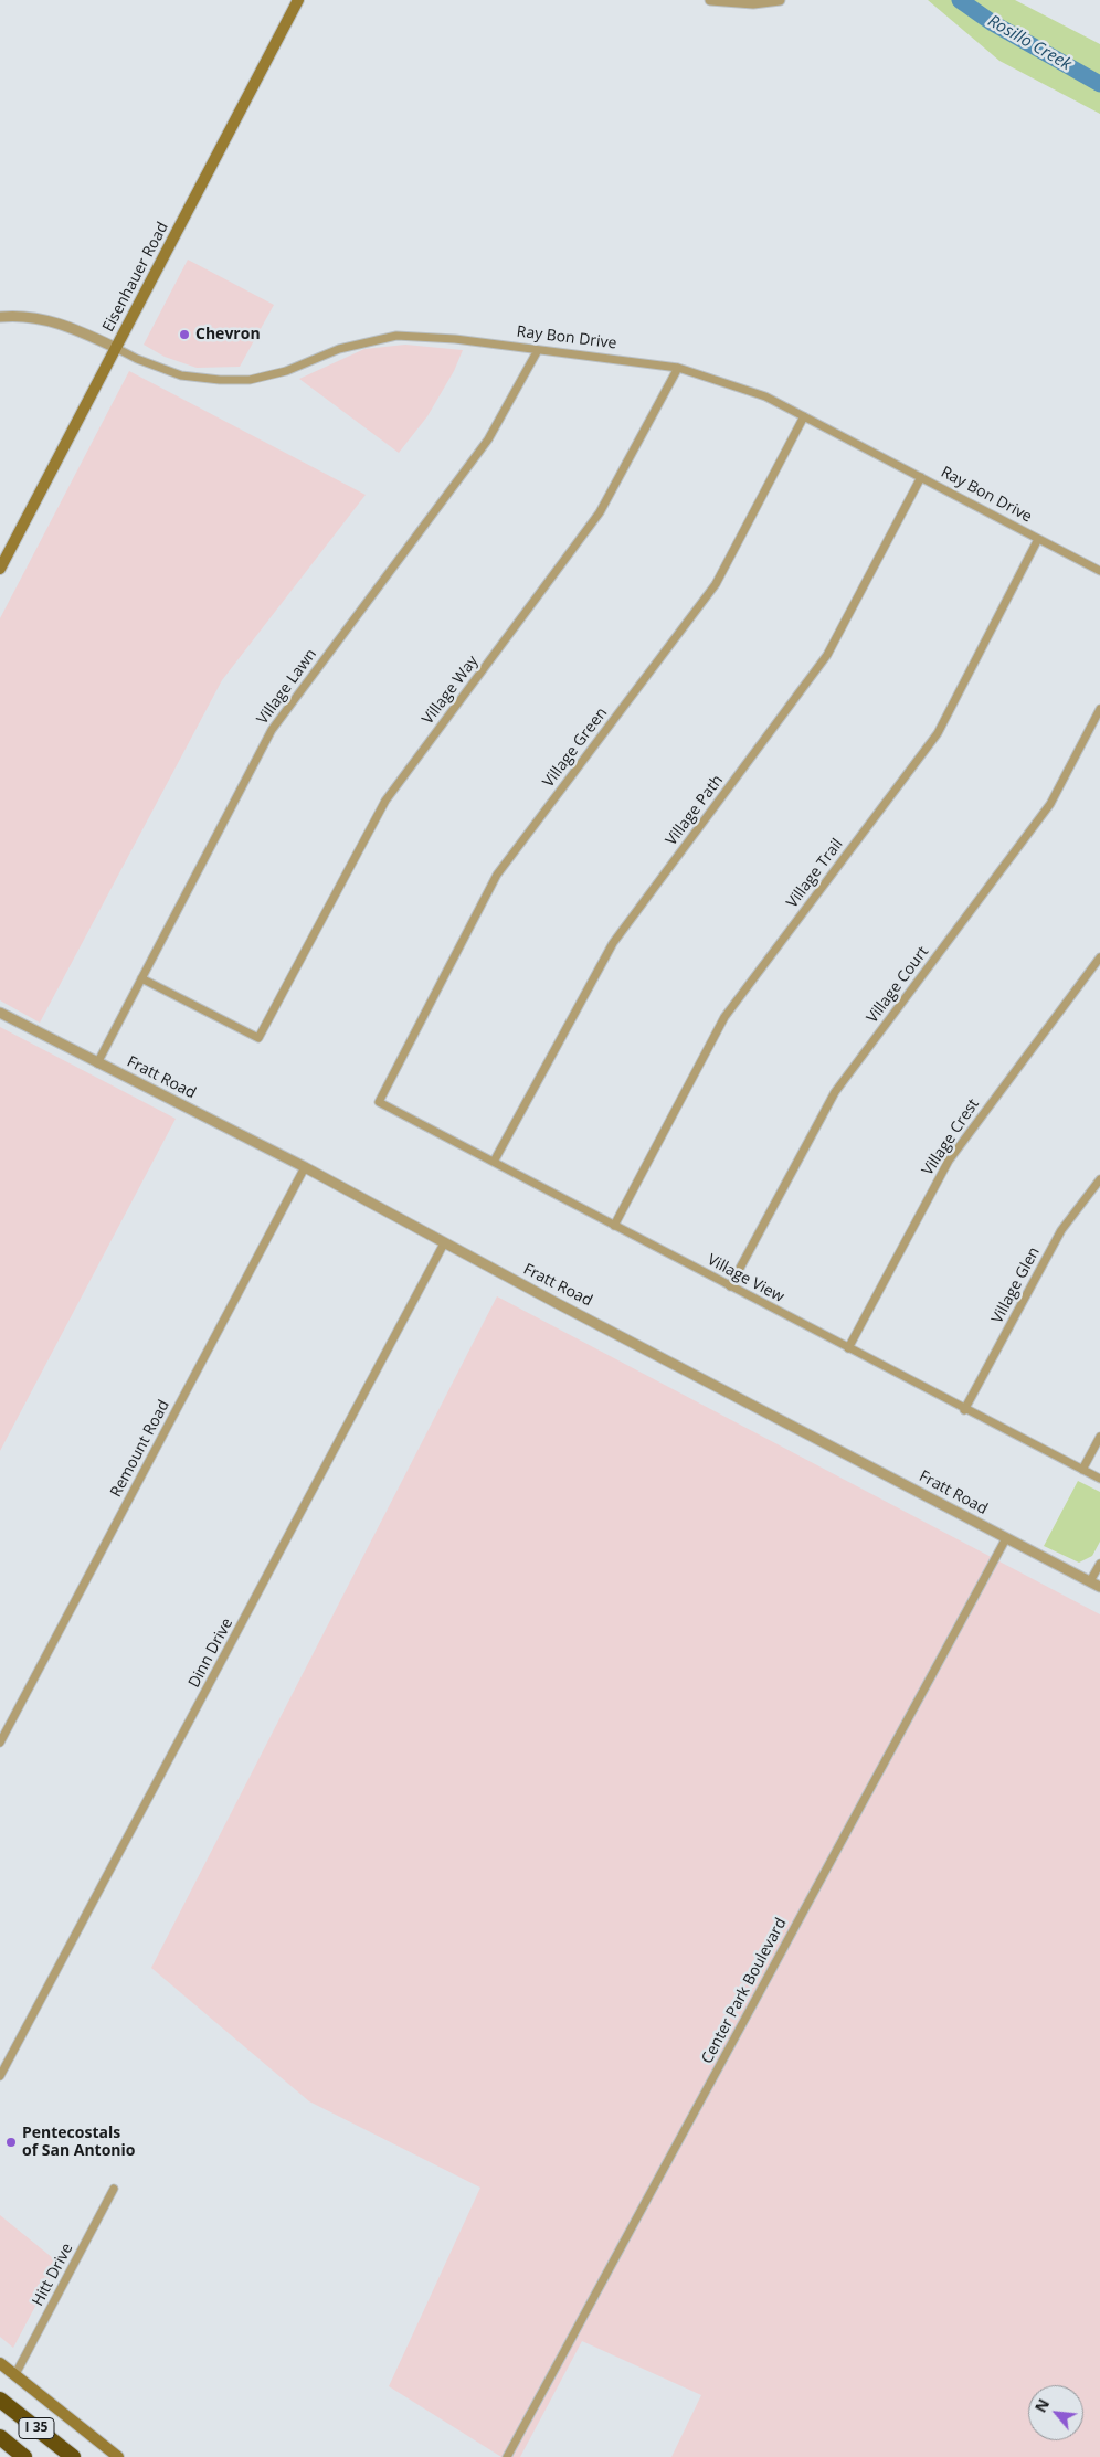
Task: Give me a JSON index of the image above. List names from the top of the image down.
{
  "streets": {
    "highway": ["I 35"],
    "main road": ["Eisenhauer Road"],
    "street": [
      "Ray Bon Drive",
      "Village Lawn",
      "Village Way",
      "Village Green",
      "Village Path",
      "Village Trail",
      "Village Court",
      "Fratt Road",
      "Village Crest",
      "Village View",
      "Village Glen",
      "Remount Road",
      "Dinn Drive",
      "Center Park Boulevard",
      "Hitt Drive"
    ]
  },
  "crossings": [
    ["Eisenhauer Road", "Ray Bon Drive"],
    ["Ray Bon Drive", "Village Lawn"],
    ["Ray Bon Drive", "Village Way"],
    ["Ray Bon Drive", "Village Green"],
    ["Ray Bon Drive", "Village Path"],
    ["Ray Bon Drive", "Village Trail"],
    ["Village Lawn", "Village Way"],
    ["Village Lawn", "Fratt Road"],
    ["Village Green", "Village View"],
    ["Village Path", "Village View"],
    ["Village Trail", "Village View"],
    ["Village Court", "Village View"],
    ["Fratt Road", "Remount Road"],
    ["Fratt Road", "Dinn Drive"],
    ["Fratt Road", "Center Park Boulevard"],
    ["Village Crest", "Village View"],
    ["Village View", "Village Glen"]
  ],
  "water": ["Rosillo Creek"],
  "places": ["Chevron", "Pentecostals of San Antonio"],
  "north": "top left"
}
